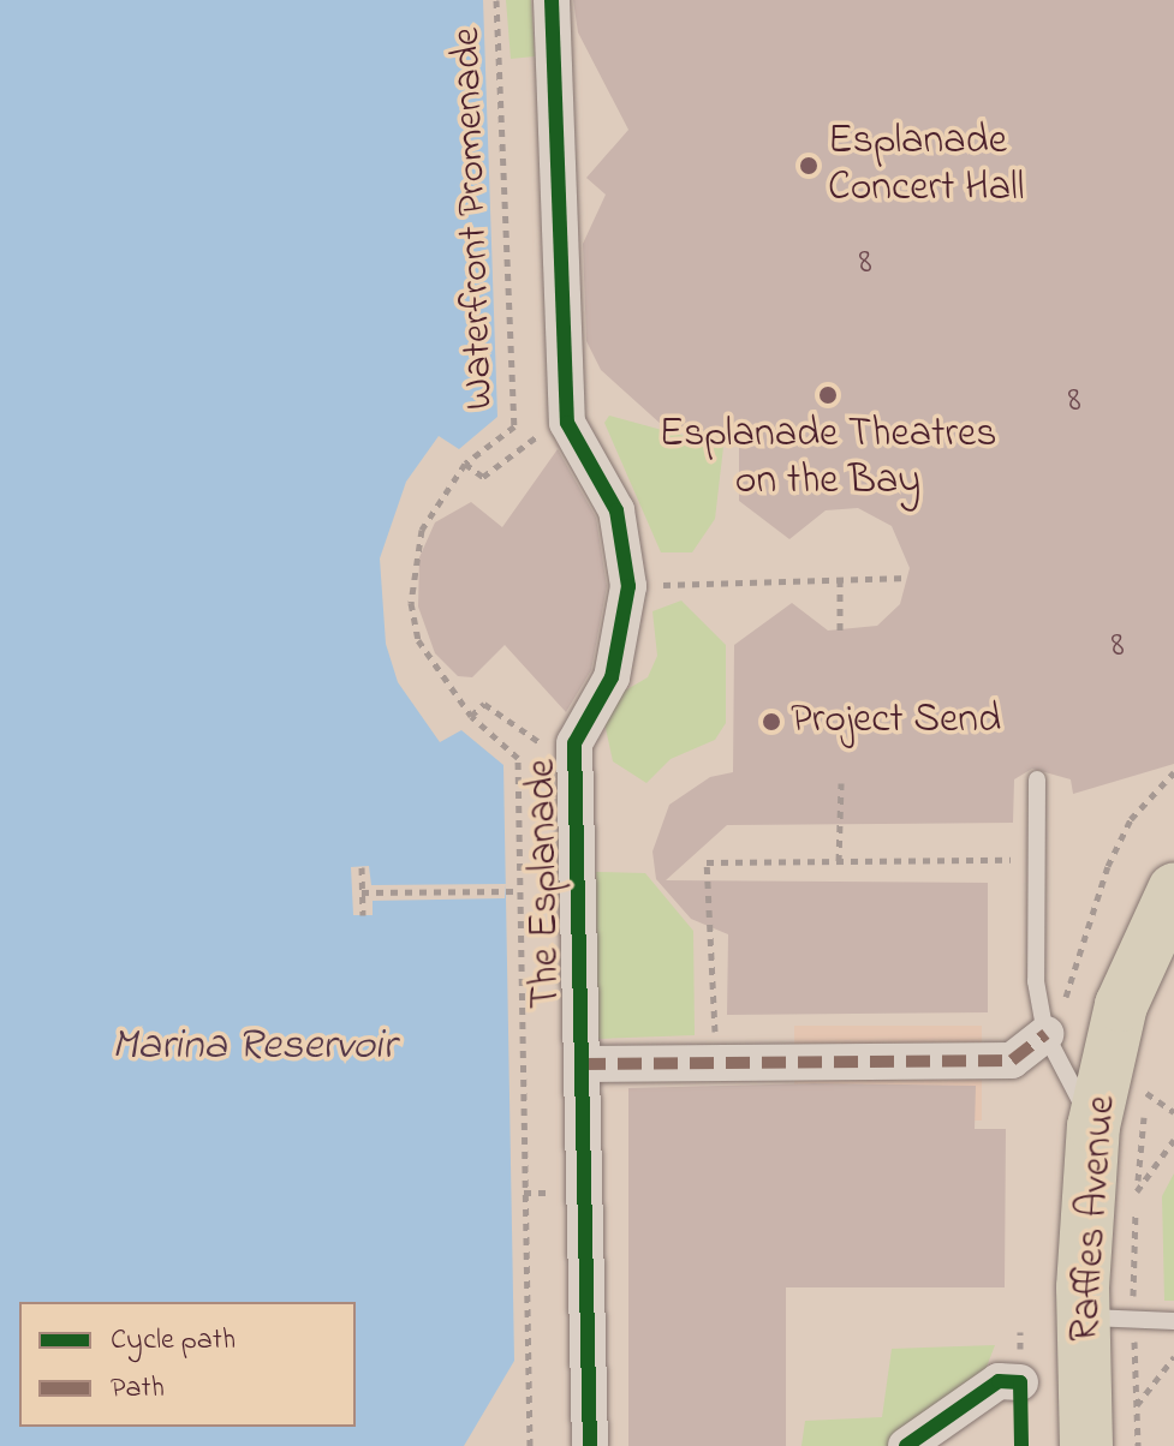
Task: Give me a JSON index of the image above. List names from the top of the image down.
{
  "streets": {
    "main road": ["Raffles Avenue"],
    "street": ["The Esplanade"],
    "path": ["Waterfront Promenade"]
  },
  "crossings": [
    ["Waterfront Promenade", "The Esplanade"]
  ],
  "water": ["Marina Reservoir"],
  "places": ["Esplanade Concert Hall", "Esplanade Theatres on the Bay", "Project Send"],
  "house_numbers": ["8", "8", "8"],
  "legend": ["Cycle path", "Path"]
}
